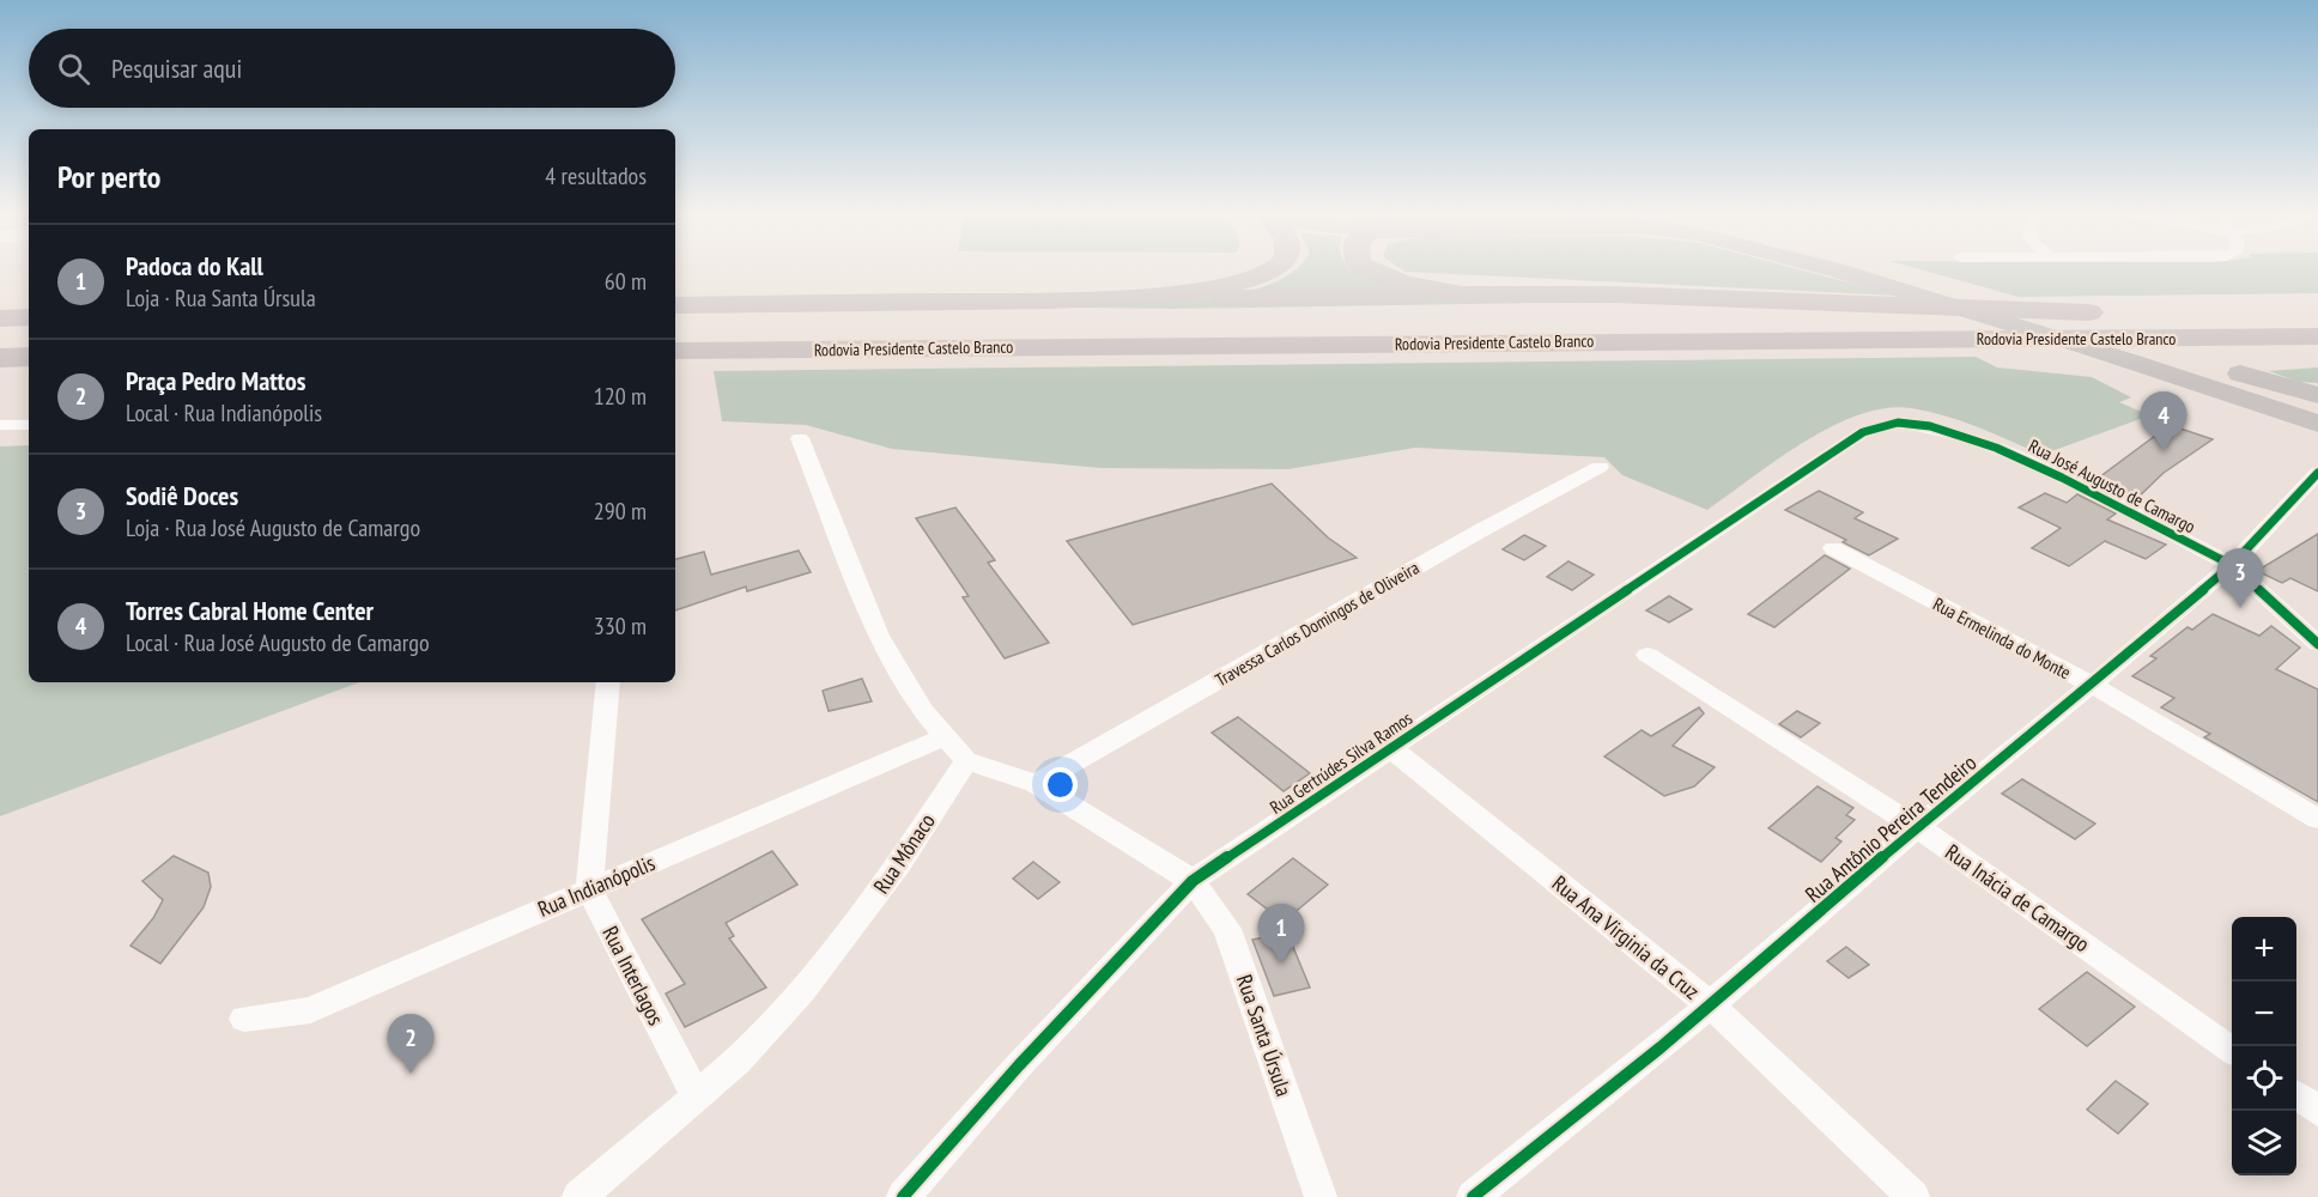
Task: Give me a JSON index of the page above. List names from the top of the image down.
{
  "streets": {
    "highway": ["Rodovia Presidente Castelo Branco"],
    "street": [
      "Rua José Augusto de Camargo",
      "Travessa Carlos Domingos de Oliveira",
      "Rua Ermelinda do Monte",
      "Rua Gertrúdes Silva Ramos",
      "Rua Antônio Pereira Tendeiro",
      "Rua Mônaco",
      "Rua Indianópolis",
      "Rua Inácia de Camargo",
      "Rua Ana Virginia da Cruz",
      "Rua Interlagos",
      "Rua Santa Úrsula"
    ]
  },
  "crossings": [
    ["Rua José Augusto de Camargo", "Rua Gertrúdes Silva Ramos"],
    ["Rua José Augusto de Camargo", "Rua Antônio Pereira Tendeiro"],
    ["Rua Ermelinda do Monte", "Rua Antônio Pereira Tendeiro"],
    ["Rua Gertrúdes Silva Ramos", "Rua Ana Virginia da Cruz"],
    ["Rua Gertrúdes Silva Ramos", "Rua Santa Úrsula"],
    ["Rua Antônio Pereira Tendeiro", "Rua Inácia de Camargo"],
    ["Rua Antônio Pereira Tendeiro", "Rua Ana Virginia da Cruz"],
    ["Rua Mônaco", "Rua Interlagos"],
    ["Rua Indianópolis", "Rua Interlagos"]
  ],
  "page": {
    "search": "Pesquisar aqui",
    "heading": ["Por perto", "4 resultados"],
    "list": [
      {
        "mark": "1",
        "name": "Padoca do Kall",
        "note": "Loja · Rua Santa Úrsula",
        "value": "60 m"
      },
      {
        "mark": "2",
        "name": "Praça Pedro Mattos",
        "note": "Local · Rua Indianópolis",
        "value": "120 m"
      },
      {
        "mark": "3",
        "name": "Sodiê Doces",
        "note": "Loja · Rua José Augusto de Camargo",
        "value": "290 m"
      },
      {
        "mark": "4",
        "name": "Torres Cabral Home Center",
        "note": "Local · Rua José Augusto de Camargo",
        "value": "330 m"
      }
    ],
    "pins": [
      "4",
      "3",
      "1",
      "2"
    ],
    "map_buttons": ["+", "−"]
  }
}
